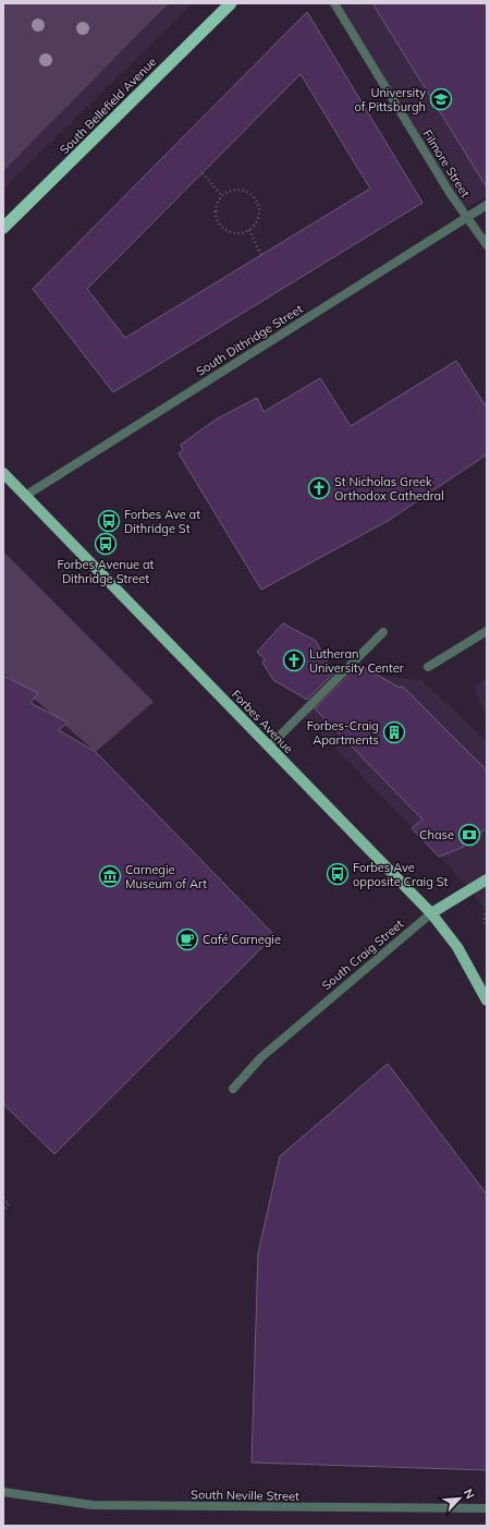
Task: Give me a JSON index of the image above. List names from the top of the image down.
{
  "streets": {
    "highway": ["South Bellefield Avenue"],
    "main road": ["Forbes Avenue", "South Craig Street"],
    "street": ["Filmore Street", "South Dithridge Street", "South Neville Street"]
  },
  "crossings": [
    ["Filmore Street", "South Dithridge Street"],
    ["South Dithridge Street", "Forbes Avenue"],
    ["Forbes Avenue", "South Craig Street"]
  ],
  "places": {
    "school or university": ["University of Pittsburgh"],
    "church": ["St Nicholas Greek Orthodox Cathedral", "Lutheran University Center"],
    "bus stop": ["Forbes Ave at Dithridge St", "Forbes Avenue at Dithridge Street", "Forbes Ave opposite Craig St"],
    "building": ["Forbes-Craig Apartments"],
    "bank": ["Chase"],
    "museum": ["Carnegie Museum of Art"],
    "cafe": ["Café Carnegie"]
  },
  "north": "top right"
}
